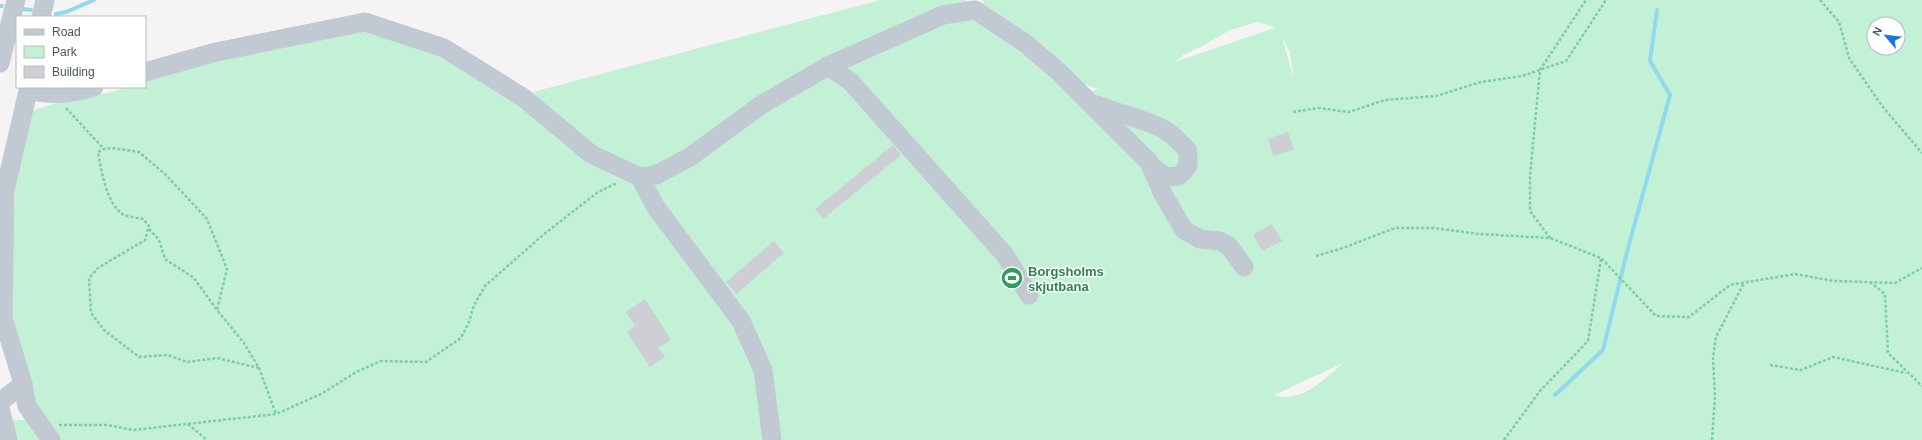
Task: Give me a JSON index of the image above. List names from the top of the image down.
{
  "places": {
    "sports": ["Borgsholms skjutbana"]
  },
  "legend": ["Road", "Park", "Building"],
  "north": "top left"
}
